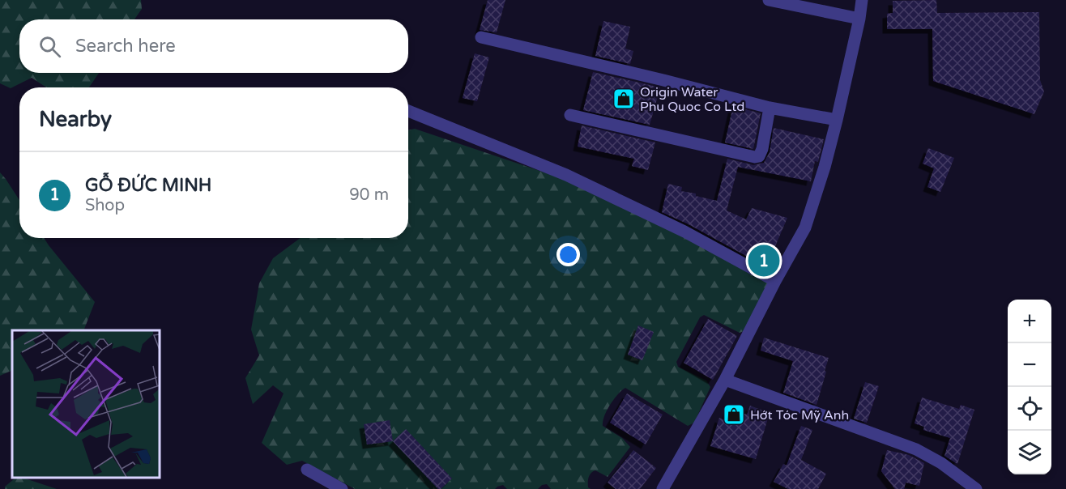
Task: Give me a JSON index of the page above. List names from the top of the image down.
{
  "places": {
    "shop": ["Origin Water Phu Quoc Co Ltd", "Hớt Tóc Mỹ Anh"]
  },
  "page": {
    "search": "Search here",
    "heading": "Nearby",
    "list": [
      {
        "mark": "1",
        "name": "GỖ ĐỨC MINH",
        "note": "Shop",
        "value": "90 m"
      }
    ],
    "pins": "1",
    "map_buttons": ["+", "−"]
  }
}
